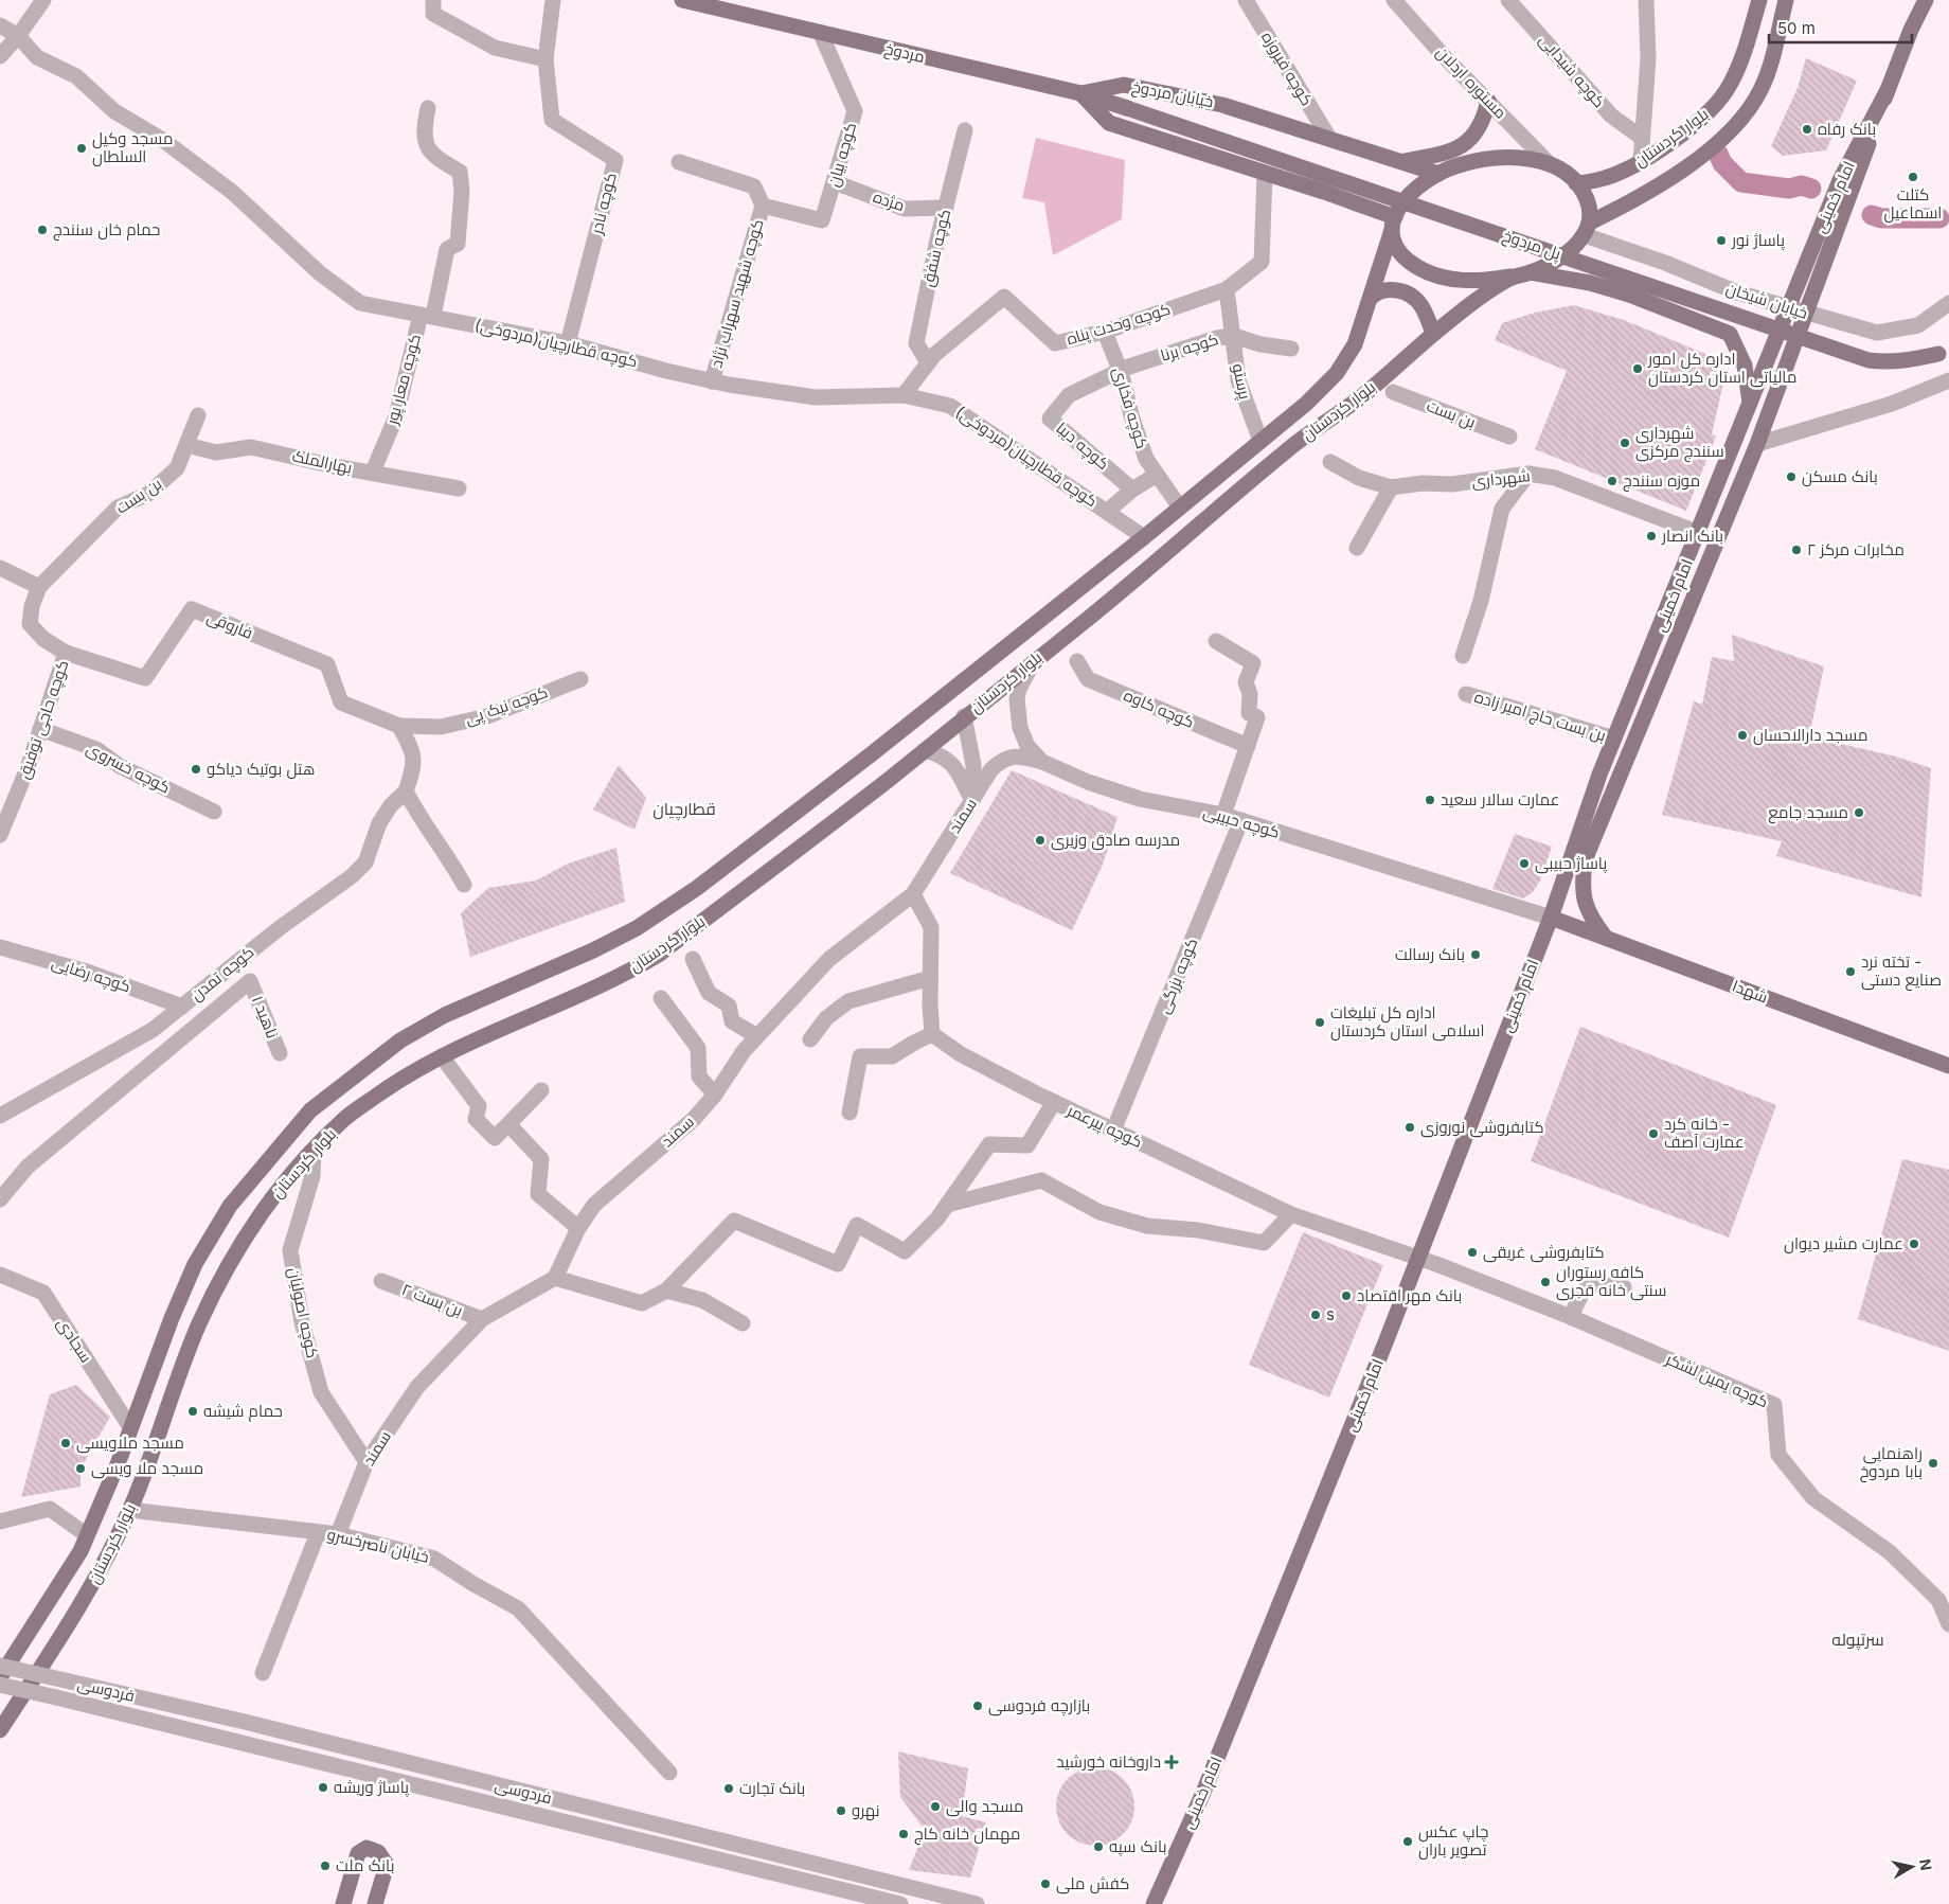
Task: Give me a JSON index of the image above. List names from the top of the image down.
{
  "streets": {
    "main road": [
      "مردوخ",
      "خیابان مردوخ",
      "بلوار کردستان",
      "امام خمینی",
      "پل مردوخ",
      "شهدا"
    ],
    "street": [
      "کوچه فیروزه",
      "کوچه شیدایی",
      "مستوره اردلان",
      "کوچه بیان",
      "مژده",
      "کوچه نادر",
      "کوچه شفق",
      "کوچه شهید سهراب نژاد",
      "خیابان شیخان",
      "کوچه وحدت پناه",
      "کوچه قطارچیان(مردوخی)",
      "کوچه برنا",
      "کوچه معار پور",
      "پرستو",
      "کوچه فخاری",
      "بن بست",
      "کوچه دیبا",
      "بهارالملک",
      "شهرداری",
      "فاروقی",
      "کوچه نیک پی",
      "کوچه کاوه",
      "بن بست حاج امیر زاده",
      "کوچه حاجی توفیق",
      "کوچه خسروی",
      "سمند",
      "کوچه حبیبی",
      "کوچه تمدن",
      "کوچه رضایی",
      "کوچه بزرگی",
      "ناهید ۱",
      "کوچه پیرعمر",
      "بن بست ۲",
      "کوچه اصولیان",
      "سجادی",
      "کوچه یمین لشکر",
      "خیابان ناصرخسرو",
      "فردوسی"
    ]
  },
  "crossings": [
    ["مردوخ", "خیابان مردوخ"],
    ["مردوخ", "کوچه بیان"],
    ["مردوخ", "پل مردوخ"],
    ["کوچه فیروزه", "خیابان مردوخ"],
    ["مستوره اردلان", "خیابان مردوخ"],
    ["مستوره اردلان", "بلوار کردستان"],
    ["مستوره اردلان", "خیابان شیخان"],
    ["خیابان مردوخ", "بلوار کردستان"],
    ["خیابان مردوخ", "خیابان شیخان"],
    ["بلوار کردستان", "خیابان شیخان"],
    ["بلوار کردستان", "کوچه قطارچیان(مردوخی)"],
    ["بلوار کردستان", "پرستو"],
    ["بلوار کردستان", "کوچه فخاری"],
    ["بلوار کردستان", "کوچه حبیبی"],
    ["بلوار کردستان", "کوچه اصولیان"],
    ["بلوار کردستان", "سجادی"],
    ["بلوار کردستان", "خیابان ناصرخسرو"],
    ["کوچه بیان", "مژده"],
    ["کوچه بیان", "کوچه شهید سهراب نژاد"],
    ["امام خمینی", "خیابان شیخان"],
    ["امام خمینی", "شهرداری"],
    ["امام خمینی", "بن بست حاج امیر زاده"],
    ["امام خمینی", "کوچه حبیبی"],
    ["امام خمینی", "شهدا"],
    ["امام خمینی", "کوچه پیرعمر"],
    ["امام خمینی", "کوچه یمین لشکر"],
    ["مژده", "کوچه شفق"],
    ["کوچه نادر", "کوچه قطارچیان(مردوخی)"],
    ["کوچه شفق", "کوچه وحدت پناه"],
    ["کوچه شهید سهراب نژاد", "کوچه قطارچیان(مردوخی)"],
    ["کوچه وحدت پناه", "کوچه قطارچیان(مردوخی)"],
    ["کوچه وحدت پناه", "پرستو"],
    ["کوچه وحدت پناه", "کوچه فخاری"],
    ["کوچه قطارچیان(مردوخی)", "کوچه معار پور"],
    ["کوچه برنا", "پرستو"],
    ["کوچه برنا", "کوچه فخاری"],
    ["کوچه برنا", "کوچه دیبا"],
    ["کوچه معار پور", "بهارالملک"],
    ["کوچه فخاری", "کوچه دیبا"],
    ["بن بست", "بهارالملک"],
    ["بن بست", "کوچه حاجی توفیق"],
    ["فاروقی", "کوچه نیک پی"],
    ["فاروقی", "کوچه حاجی توفیق"],
    ["کوچه حاجی توفیق", "کوچه خسروی"],
    ["سمند", "کوچه حبیبی"],
    ["سمند", "بن بست ۲"],
    ["سمند", "کوچه اصولیان"],
    ["سمند", "خیابان ناصرخسرو"],
    ["کوچه حبیبی", "کوچه بزرگی"],
    ["کوچه حبیبی", "شهدا"],
    ["کوچه تمدن", "کوچه رضایی"],
    ["کوچه تمدن", "ناهید ۱"],
    ["کوچه بزرگی", "کوچه پیرعمر"],
    ["کوچه پیرعمر", "کوچه یمین لشکر"]
  ],
  "districts": ["قطارچیان", "سرتپوله"],
  "places": {
    "other": [
      "بانک رفاه",
      "مسجد وکیل السلطان",
      "کتلت اسماعیل",
      "حمام خان سنندج",
      "پاساژ نور",
      "اداره کل امور مالیاتی استان کردستان",
      "شهرداری سنندج مرکزی",
      "بانک مسکن",
      "موزه سنندج",
      "بانک انصار",
      "مخابرات مرکز ۲",
      "مسجد دارالاحسان",
      "هتل بوتیک دیاکو",
      "عمارت سالار سعید",
      "مسجد جامع",
      "مدرسه صادق وزیری",
      "پاساژ حبیبی",
      "بانک رسالت",
      "تخته نرد - صنایع دستی",
      "اداره کل تبلیغات اسلامی استان کردستان",
      "کتابفروشی نوروزی",
      "خانه کرد - عمارت آصف",
      "عمارت مشیر دیوان",
      "کتابفروشی غریقی",
      "کافه رستوران سنتی خانه قجری",
      "بانک مهر اقتصاد",
      "s",
      "حمام شیشه",
      "مسجد ملاویسی",
      "راهنمایی بابا مردوخ",
      "مسجد ملا ویسی",
      "بازارچه فردوسی",
      "پاساژ وریشه",
      "بانک تجارت",
      "مسجد والی",
      "نهرو",
      "مهمان خانه کاج",
      "چاپ عکس تصویر باران",
      "بانک سپه",
      "بانک ملت",
      "کفش ملی"
    ],
    "health": ["داروخانه خورشید"]
  },
  "scale_bar": "50 m",
  "north": "right"
}
